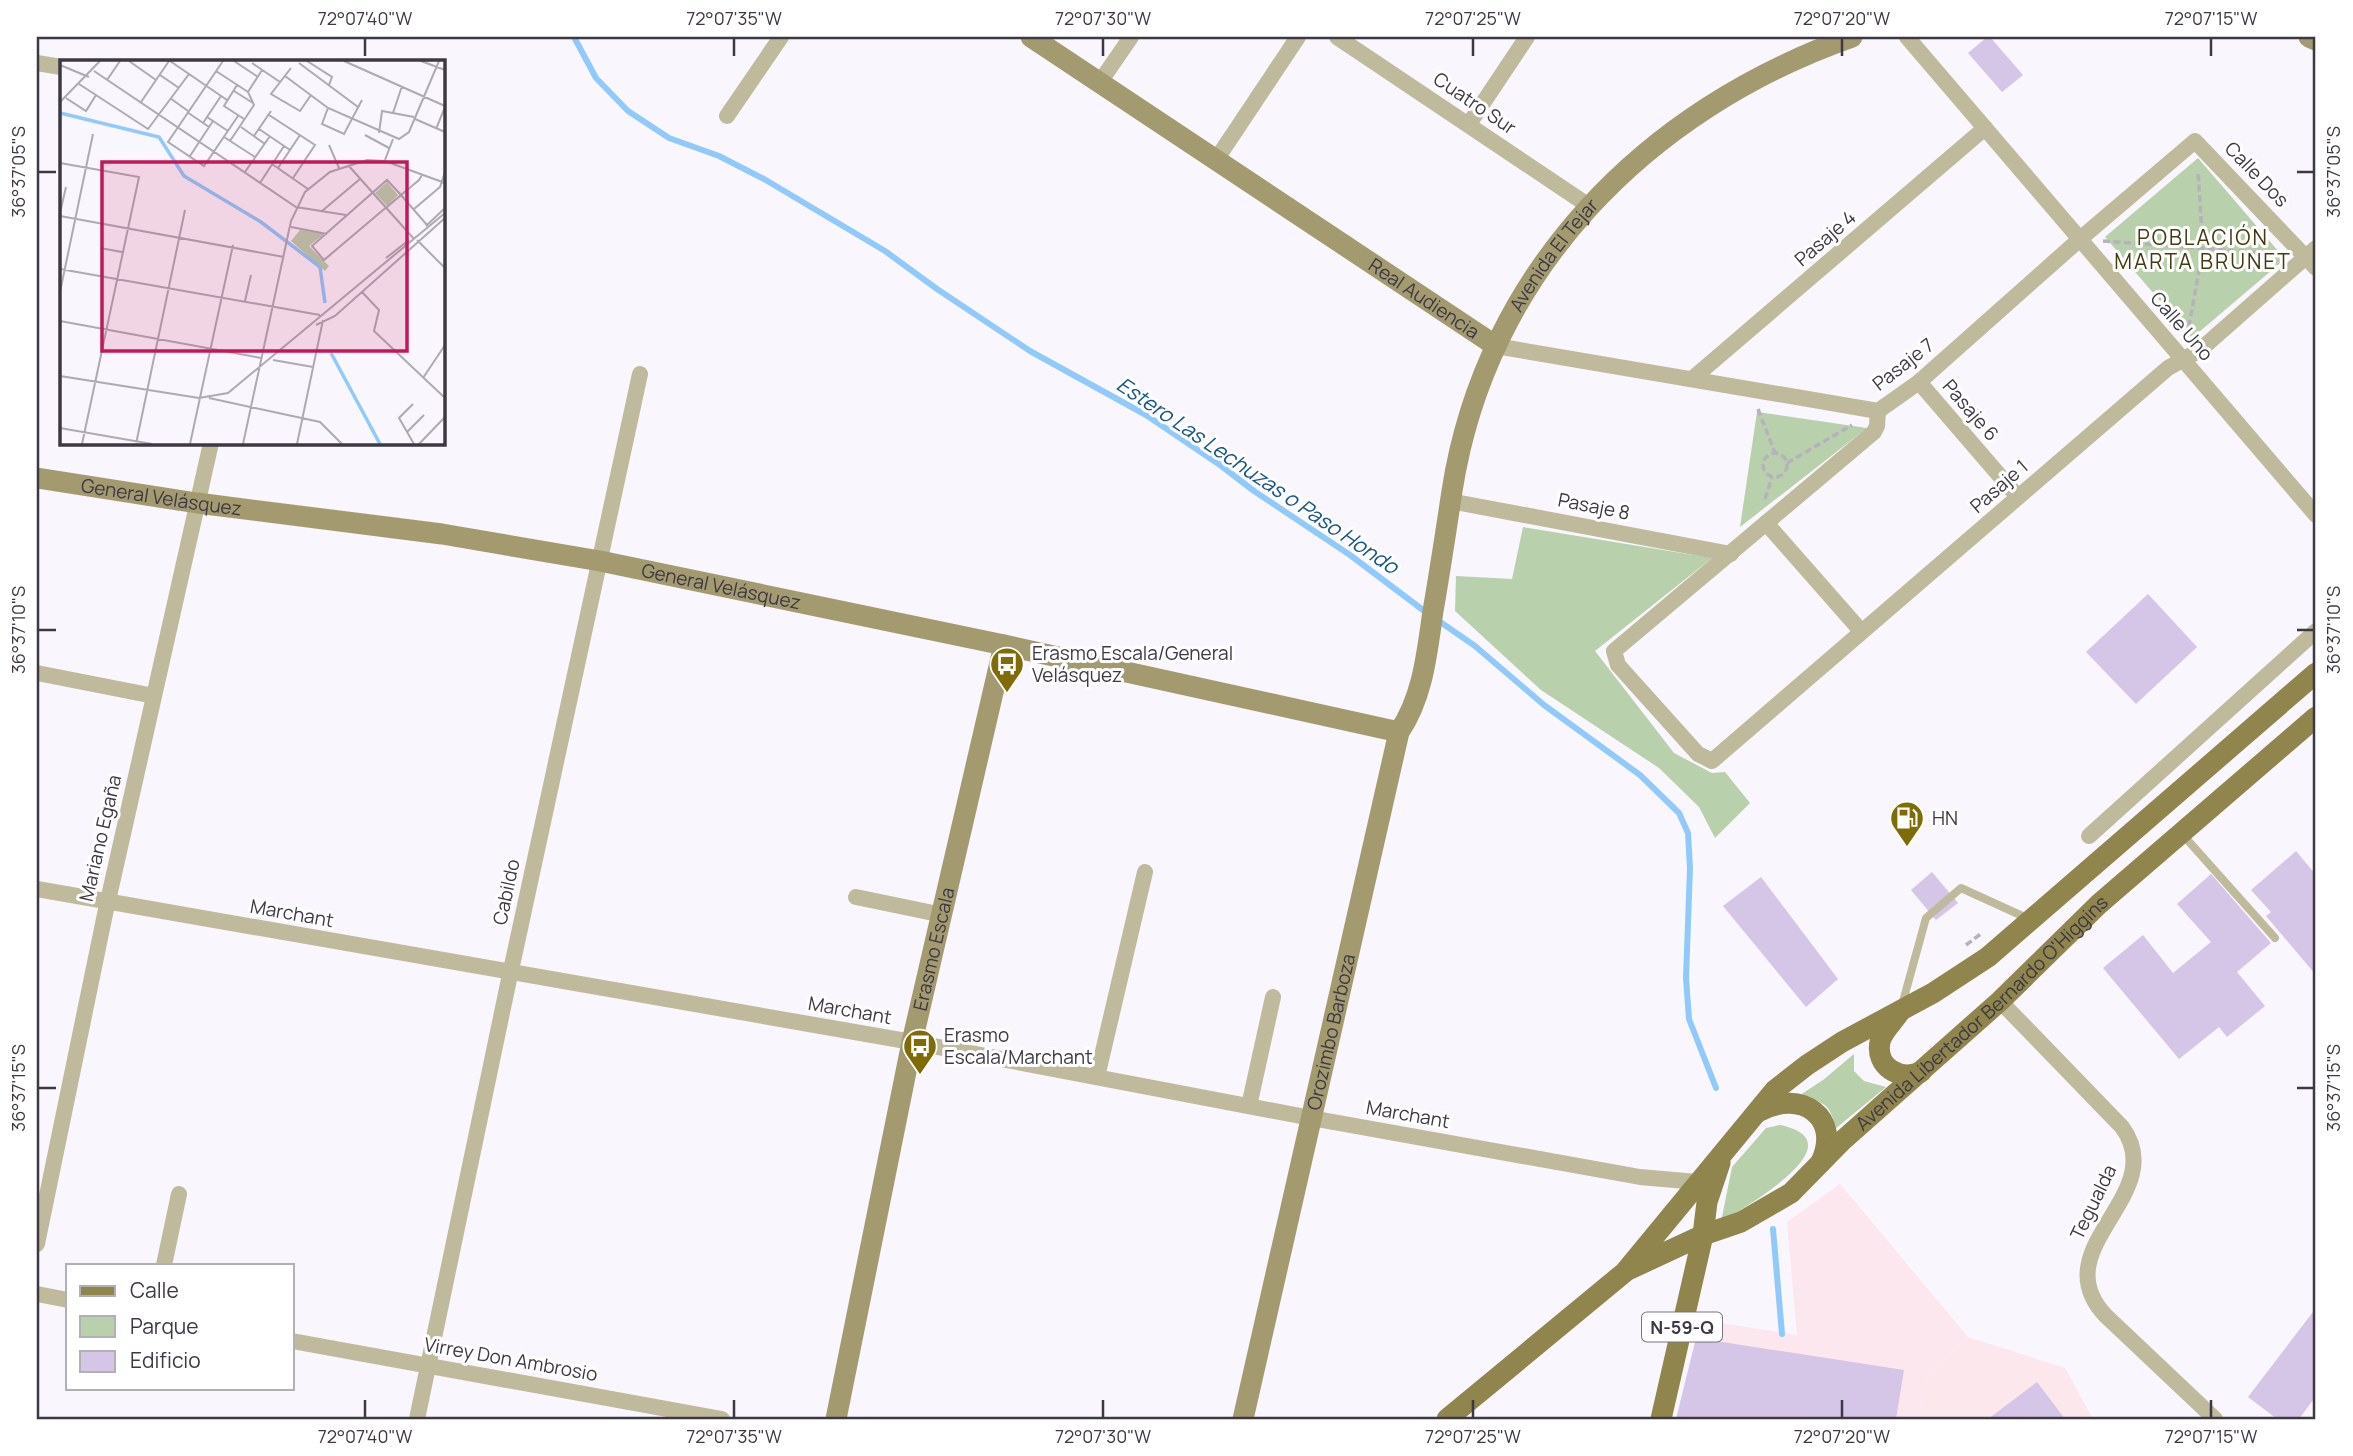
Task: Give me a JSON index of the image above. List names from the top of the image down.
{
  "streets": {
    "main road": ["Avenida Libertador Bernardo O'Higgins", "N-59-Q"],
    "street": [
      "Cuatro Sur",
      "Calle Dos",
      "Pasaje 4",
      "Avenida El Tejar",
      "Real Audiencia",
      "Calle Uno",
      "Pasaje 7",
      "Pasaje 6",
      "Pasaje 1",
      "General Velásquez",
      "Pasaje 8",
      "Mariano Egaña",
      "Cabildo",
      "Marchant",
      "Erasmo Escala",
      "Orozimbo Barboza",
      "Tegualda",
      "Virrey Don Ambrosio"
    ]
  },
  "crossings": [
    ["Cuatro Sur", "Avenida El Tejar"],
    ["Calle Dos", "Pasaje 7"],
    ["Calle Dos", "Pasaje 1"],
    ["Pasaje 4", "Real Audiencia"],
    ["Pasaje 4", "Calle Uno"],
    ["Avenida El Tejar", "Real Audiencia"],
    ["Avenida El Tejar", "Pasaje 8"],
    ["Avenida El Tejar", "Orozimbo Barboza"],
    ["Real Audiencia", "Pasaje 7"],
    ["Calle Uno", "Pasaje 7"],
    ["Calle Uno", "Pasaje 1"],
    ["Pasaje 7", "Pasaje 6"],
    ["Pasaje 7", "Pasaje 1"],
    ["Pasaje 7", "Pasaje 8"],
    ["Pasaje 6", "Pasaje 1"],
    ["General Velásquez", "Mariano Egaña"],
    ["General Velásquez", "Cabildo"],
    ["General Velásquez", "Erasmo Escala"],
    ["General Velásquez", "Orozimbo Barboza"],
    ["Mariano Egaña", "Marchant"],
    ["Cabildo", "Marchant"],
    ["Cabildo", "Virrey Don Ambrosio"],
    ["Marchant", "Erasmo Escala"],
    ["Marchant", "Avenida Libertador Bernardo O'Higgins"],
    ["Marchant", "Orozimbo Barboza"],
    ["Avenida Libertador Bernardo O'Higgins", "Tegualda"],
    ["Avenida Libertador Bernardo O'Higgins", "N-59-Q"]
  ],
  "districts": ["POBLACIÓN MARTA BRUNET"],
  "water": ["Estero Las Lechuzas o Paso Hondo"],
  "places": {
    "bus stop": ["Erasmo Escala/General Velásquez", "Erasmo Escala/Marchant"],
    "fuel station": ["HN"]
  },
  "legend": ["Calle", "Parque", "Edificio"],
  "coordinates": [
    "72°07'40\"W",
    "72°07'35\"W",
    "72°07'30\"W",
    "72°07'25\"W",
    "72°07'20\"W",
    "72°07'15\"W",
    "36°37'05\"S",
    "36°37'10\"S",
    "36°37'15\"S"
  ]
}
